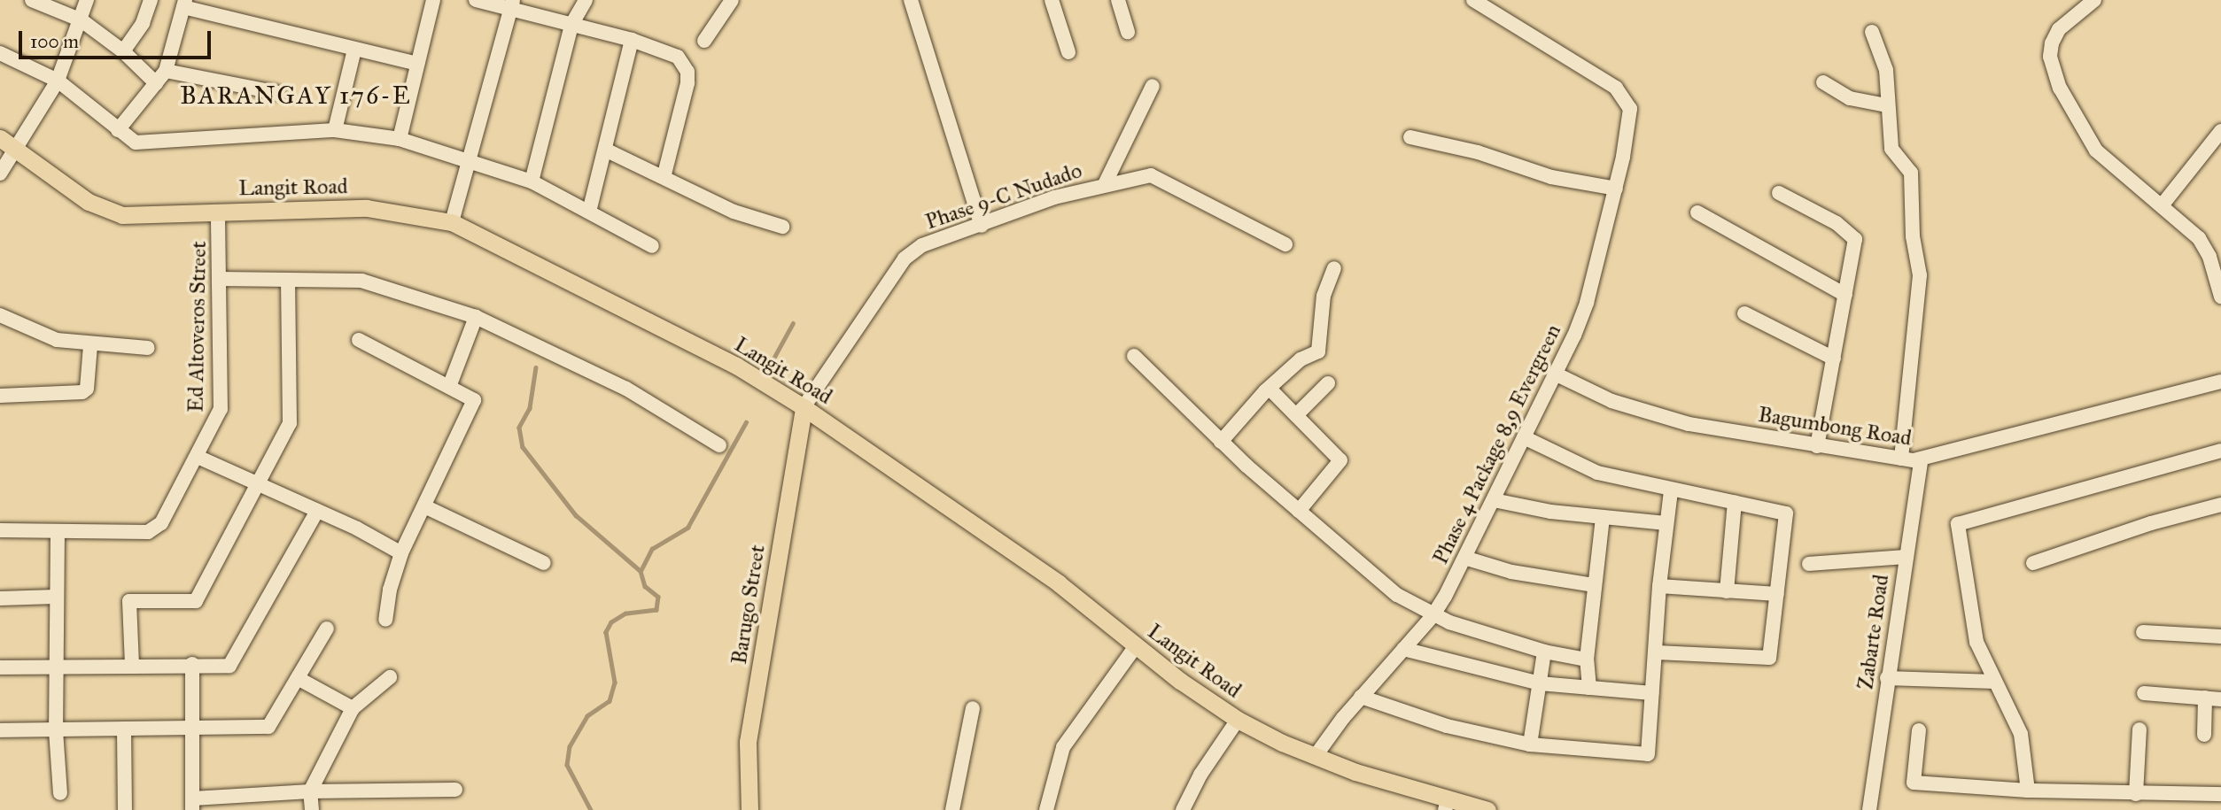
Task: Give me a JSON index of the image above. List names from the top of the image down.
{
  "streets": {
    "main road": ["Langit Road", "Barugo Street"],
    "street": [
      "Phase 9-C Nudado",
      "Ed Altoveros Street",
      "Bagumbong Road",
      "Phase 4 Package 8,9 Evergreen",
      "Zabarte Road"
    ]
  },
  "crossings": [
    ["Langit Road", "Phase 9-C Nudado"],
    ["Langit Road", "Ed Altoveros Street"],
    ["Langit Road", "Phase 4 Package 8,9 Evergreen"],
    ["Langit Road", "Barugo Street"],
    ["Phase 9-C Nudado", "Barugo Street"],
    ["Bagumbong Road", "Phase 4 Package 8,9 Evergreen"],
    ["Bagumbong Road", "Zabarte Road"]
  ],
  "districts": ["BARANGAY 176-E"],
  "scale_bar": "100 m"
}
